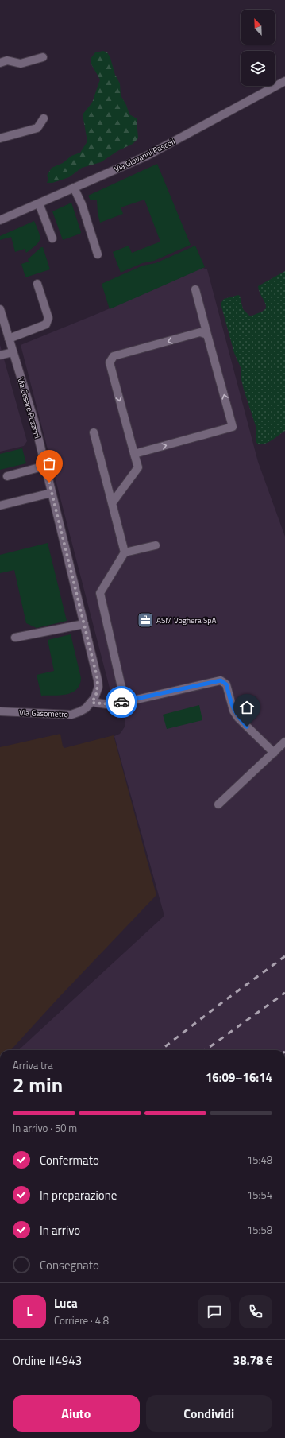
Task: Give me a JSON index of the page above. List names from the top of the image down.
{
  "streets": {
    "street": ["Via Giovanni Pascoli", "Via Cesare Pozzoni", "Via Gasometro"]
  },
  "crossings": [
    ["Via Cesare Pozzoni", "Via Gasometro"]
  ],
  "places": {
    "office": ["ASM Voghera SpA"]
  },
  "north": "top left",
  "page": {
    "heading": ["2 min", "Arriva tra", "16:09–16:14"],
    "panel": [
      "Luca",
      "Corriere · 4.8",
      "Ordine #4943",
      "38.78 €"
    ],
    "bar": "In arrivo · 50 m",
    "list": [
      ["Confermato", "15:48"],
      ["In preparazione", "15:54"],
      ["In arrivo", "15:58"],
      "Consegnato"
    ],
    "round": "L",
    "buttons": ["Aiuto", "Condividi"]
  }
}
